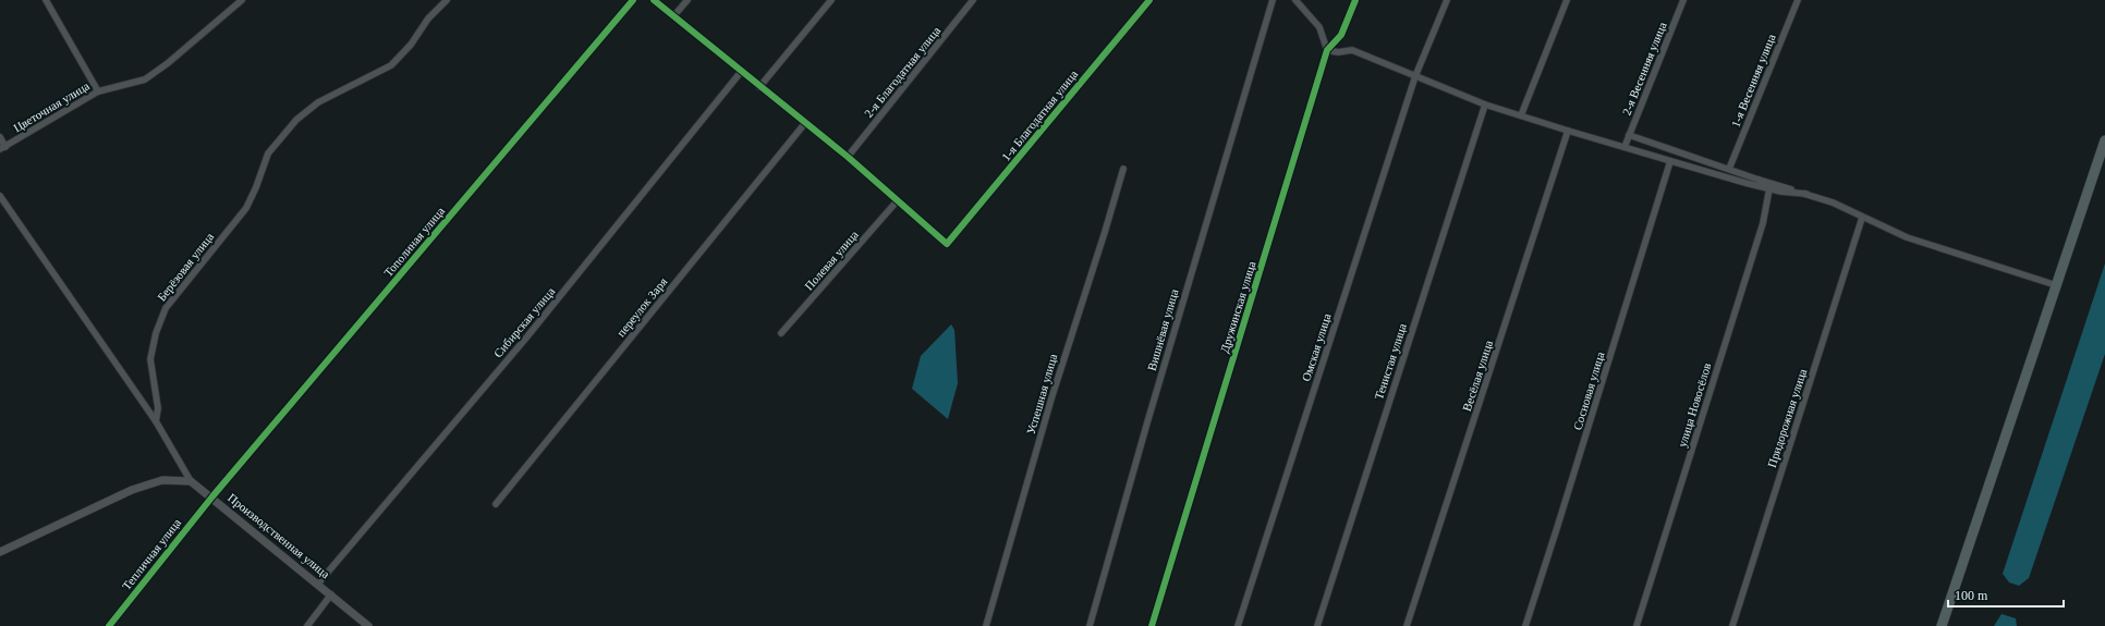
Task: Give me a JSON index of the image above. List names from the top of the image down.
{
  "streets": {
    "street": [
      "2-я Весенняя улица",
      "2-я Благодатная улица",
      "1-я Весенняя улица",
      "Цветочная улица",
      "1-я Благодатная улица",
      "Тополиная улица",
      "Полевая улица",
      "Берёзовая улица",
      "переулок Заря",
      "Дружинская улица",
      "Сибирская улица",
      "Вишнёвая улица",
      "Омская улица",
      "Тенистая улица",
      "Весёлая улица",
      "Сосновая улица",
      "Успешная улица",
      "улица Новосёлов",
      "Придорожная улица",
      "Производственная улица",
      "Тепличная улица"
    ]
  },
  "crossings": [
    ["1-я Благодатная улица", "Полевая улица"],
    ["Тополиная улица", "Производственная улица"],
    ["Тополиная улица", "Тепличная улица"],
    ["Сибирская улица", "Производственная улица"],
    ["Производственная улица", "Тепличная улица"]
  ],
  "scale_bar": "100 m"
}
